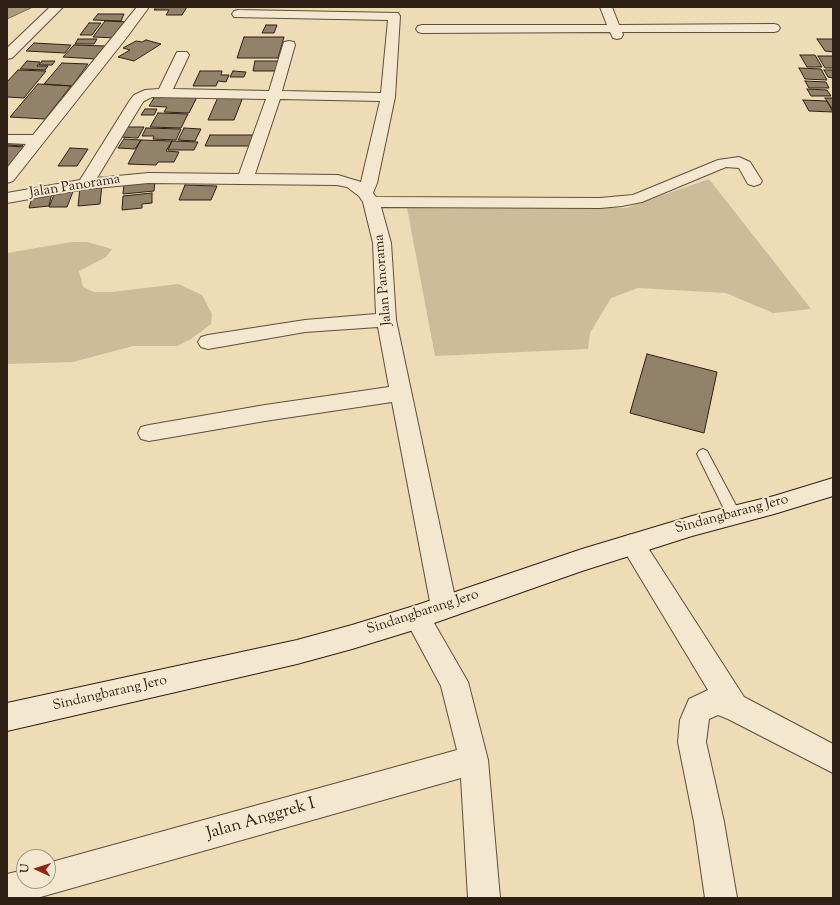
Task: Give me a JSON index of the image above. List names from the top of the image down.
{
  "streets": {
    "street": ["Jalan Panorama", "Sindangbarang Jero", "Jalan Anggrek I"]
  },
  "crossings": [
    ["Jalan Panorama", "Sindangbarang Jero"]
  ],
  "north": "left"
}
